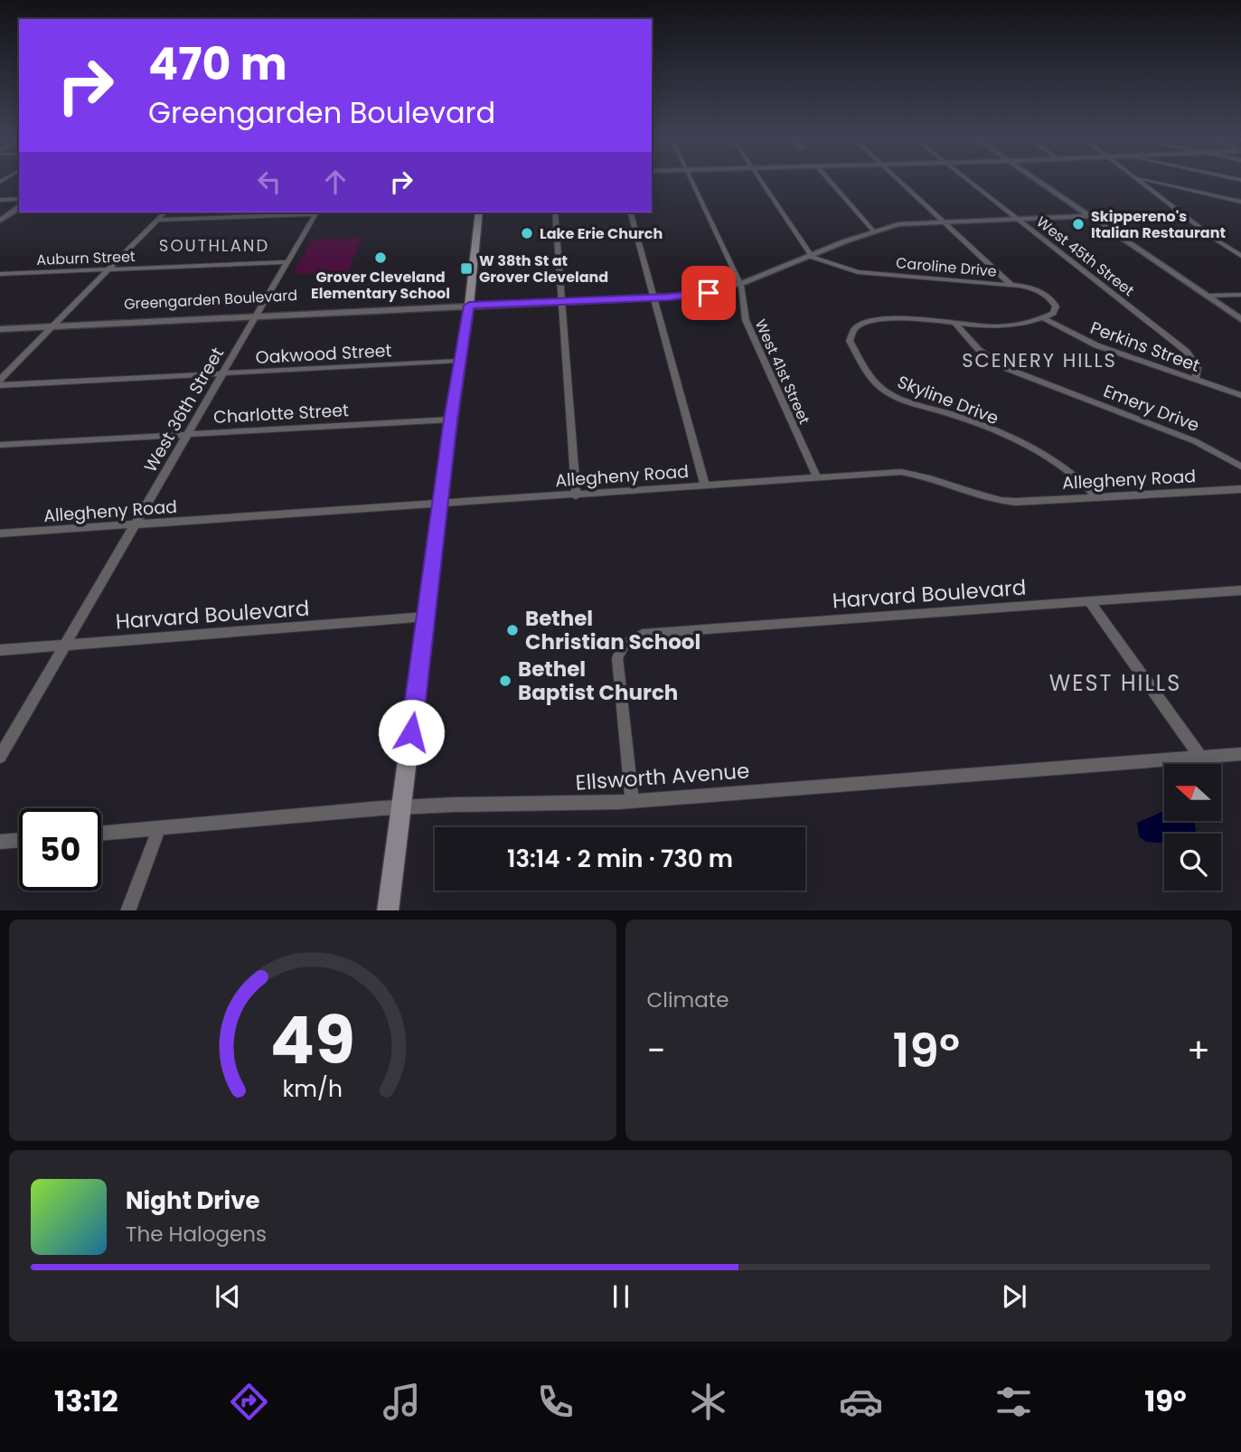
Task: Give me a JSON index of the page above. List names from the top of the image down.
{
  "streets": {
    "street": [
      "West 45th Street",
      "Auburn Street",
      "Caroline Drive",
      "Greengarden Boulevard",
      "Perkins Street",
      "Oakwood Street",
      "West 41st Street",
      "Skyline Drive",
      "Emery Drive",
      "West 36th Street",
      "Charlotte Street",
      "Allegheny Road",
      "Harvard Boulevard",
      "Ellsworth Avenue"
    ]
  },
  "crossings": [
    ["West 45th Street", "Greengarden Boulevard"],
    ["West 45th Street", "Perkins Street"],
    ["Auburn Street", "West 36th Street"],
    ["Caroline Drive", "Greengarden Boulevard"],
    ["Caroline Drive", "Perkins Street"],
    ["Caroline Drive", "Skyline Drive"],
    ["Greengarden Boulevard", "West 41st Street"],
    ["Greengarden Boulevard", "West 36th Street"],
    ["Perkins Street", "Skyline Drive"],
    ["Oakwood Street", "West 36th Street"],
    ["West 41st Street", "Allegheny Road"],
    ["Skyline Drive", "Emery Drive"],
    ["Skyline Drive", "Allegheny Road"],
    ["West 36th Street", "Charlotte Street"],
    ["West 36th Street", "Allegheny Road"],
    ["West 36th Street", "Harvard Boulevard"],
    ["Harvard Boulevard", "Ellsworth Avenue"]
  ],
  "districts": ["SOUTHLAND", "SCENERY HILLS", "WEST HILLS"],
  "places": {
    "other": [
      "Skippereno's Italian Restaurant",
      "Lake Erie Church",
      "Grover Cleveland Elementary School",
      "Bethel Christian School",
      "Bethel Baptist Church"
    ],
    "transit": ["W 38th St at Grover Cleveland"]
  },
  "north": "left",
  "page": {
    "turn": ["470 m", "Greengarden Boulevard"],
    "limit": "50",
    "trip": "13:14 · 2 min · 730 m",
    "tile": "Climate",
    "heat": ["−", "19°", "+"],
    "song": ["Night Drive", "The Halogens"],
    "tabs": ["13:12", "19°"],
    "gauge": ["49", "km/h"]
  }
}
